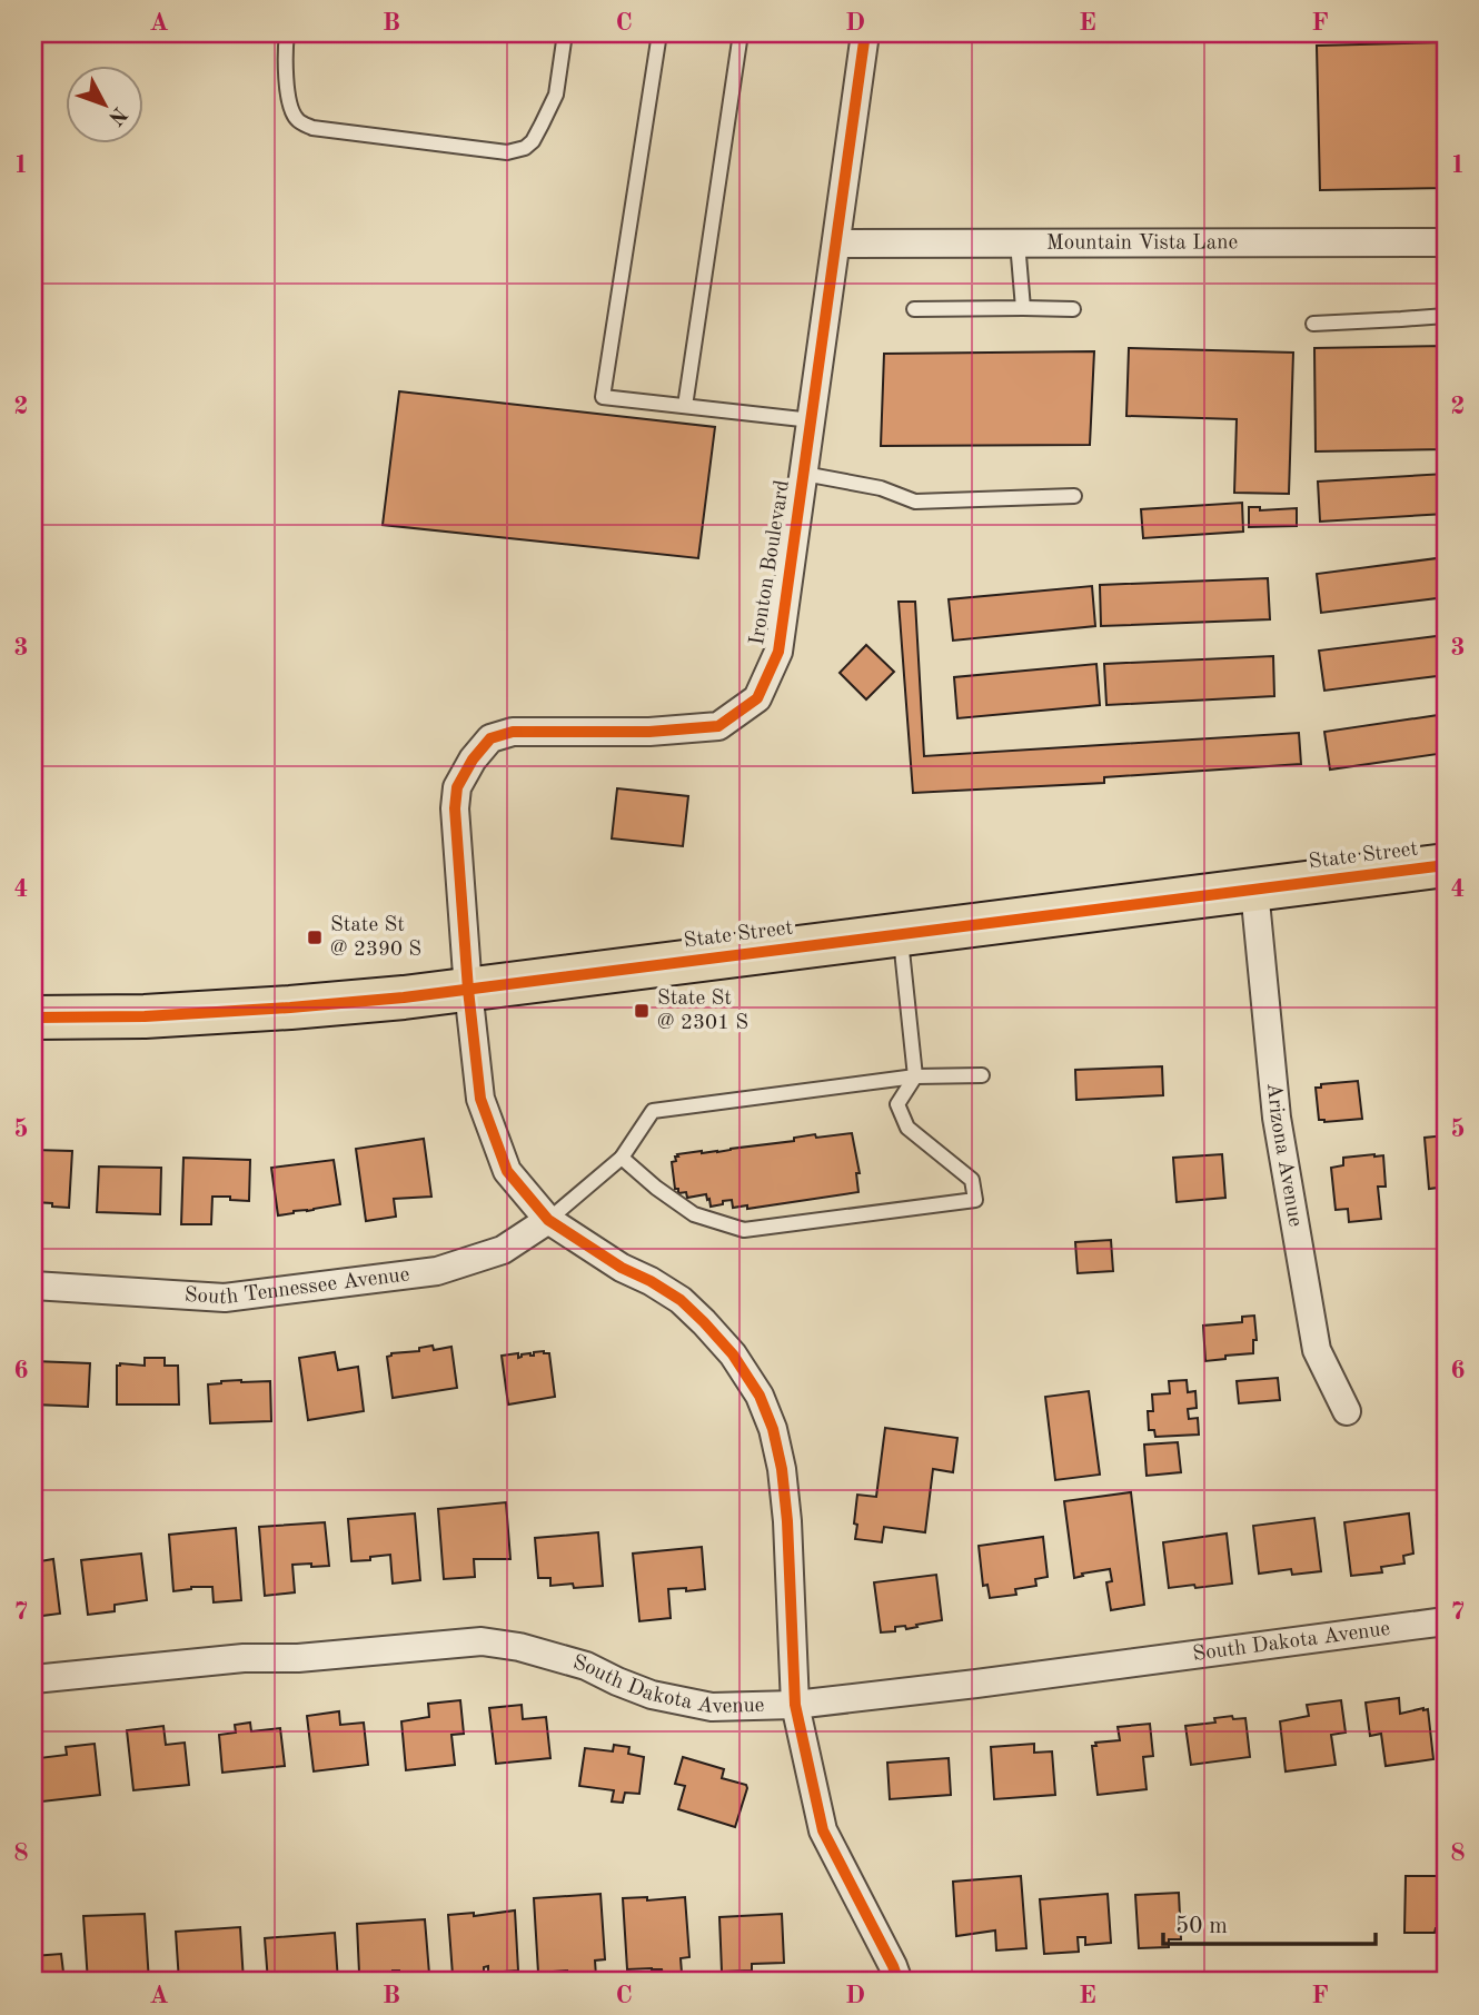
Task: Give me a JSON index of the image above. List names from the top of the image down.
{
  "streets": {
    "main road": ["State Street"],
    "street": [
      "Mountain Vista Lane",
      "Ironton Boulevard",
      "Arizona Avenue",
      "South Tennessee Avenue",
      "South Dakota Avenue"
    ]
  },
  "crossings": [
    ["Mountain Vista Lane", "Ironton Boulevard"],
    ["Ironton Boulevard", "State Street"],
    ["Ironton Boulevard", "South Tennessee Avenue"],
    ["Ironton Boulevard", "South Dakota Avenue"],
    ["State Street", "Arizona Avenue"]
  ],
  "places": {
    "transit": ["State St @ 2390 S", "State St @ 2301 S"]
  },
  "scale_bar": "50 m",
  "north": "bottom right",
  "grid": {
    "columns": [
      "A",
      "B",
      "C",
      "D",
      "E",
      "F"
    ],
    "rows": [
      "1",
      "2",
      "3",
      "4",
      "5",
      "6",
      "7",
      "8"
    ]
  }
}
